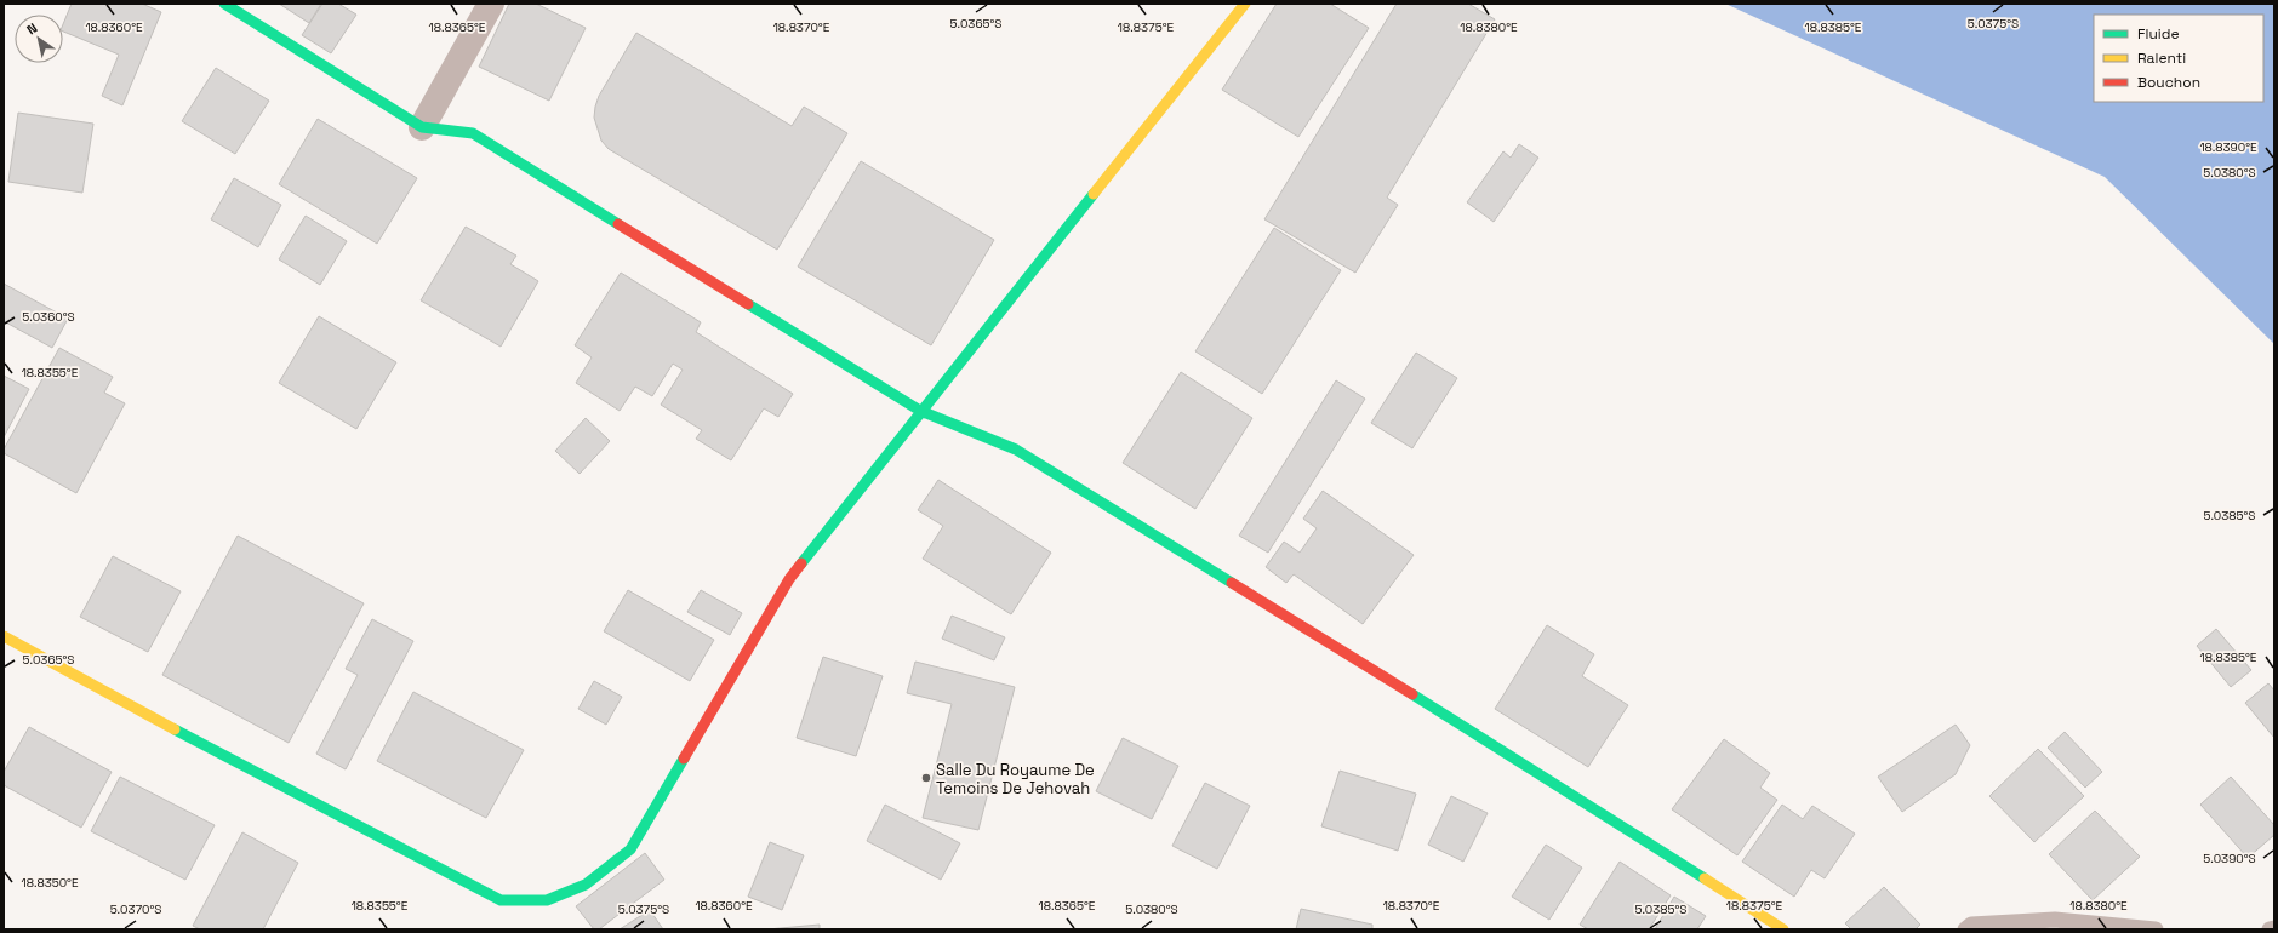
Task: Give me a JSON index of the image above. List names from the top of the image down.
{
  "places": ["Salle Du Royaume De Temoins De Jehovah"],
  "legend": ["Fluide", "Ralenti", "Bouchon"],
  "north": "top left",
  "coordinates": [
    "5.0365°S",
    "5.0375°S",
    "18.8360°E",
    "18.8365°E",
    "18.8370°E",
    "18.8375°E",
    "18.8380°E",
    "18.8385°E",
    "18.8390°E",
    "5.0380°S",
    "5.0360°S",
    "18.8355°E",
    "5.0385°S",
    "5.0390°S",
    "18.8350°E",
    "5.0370°S"
  ]
}
